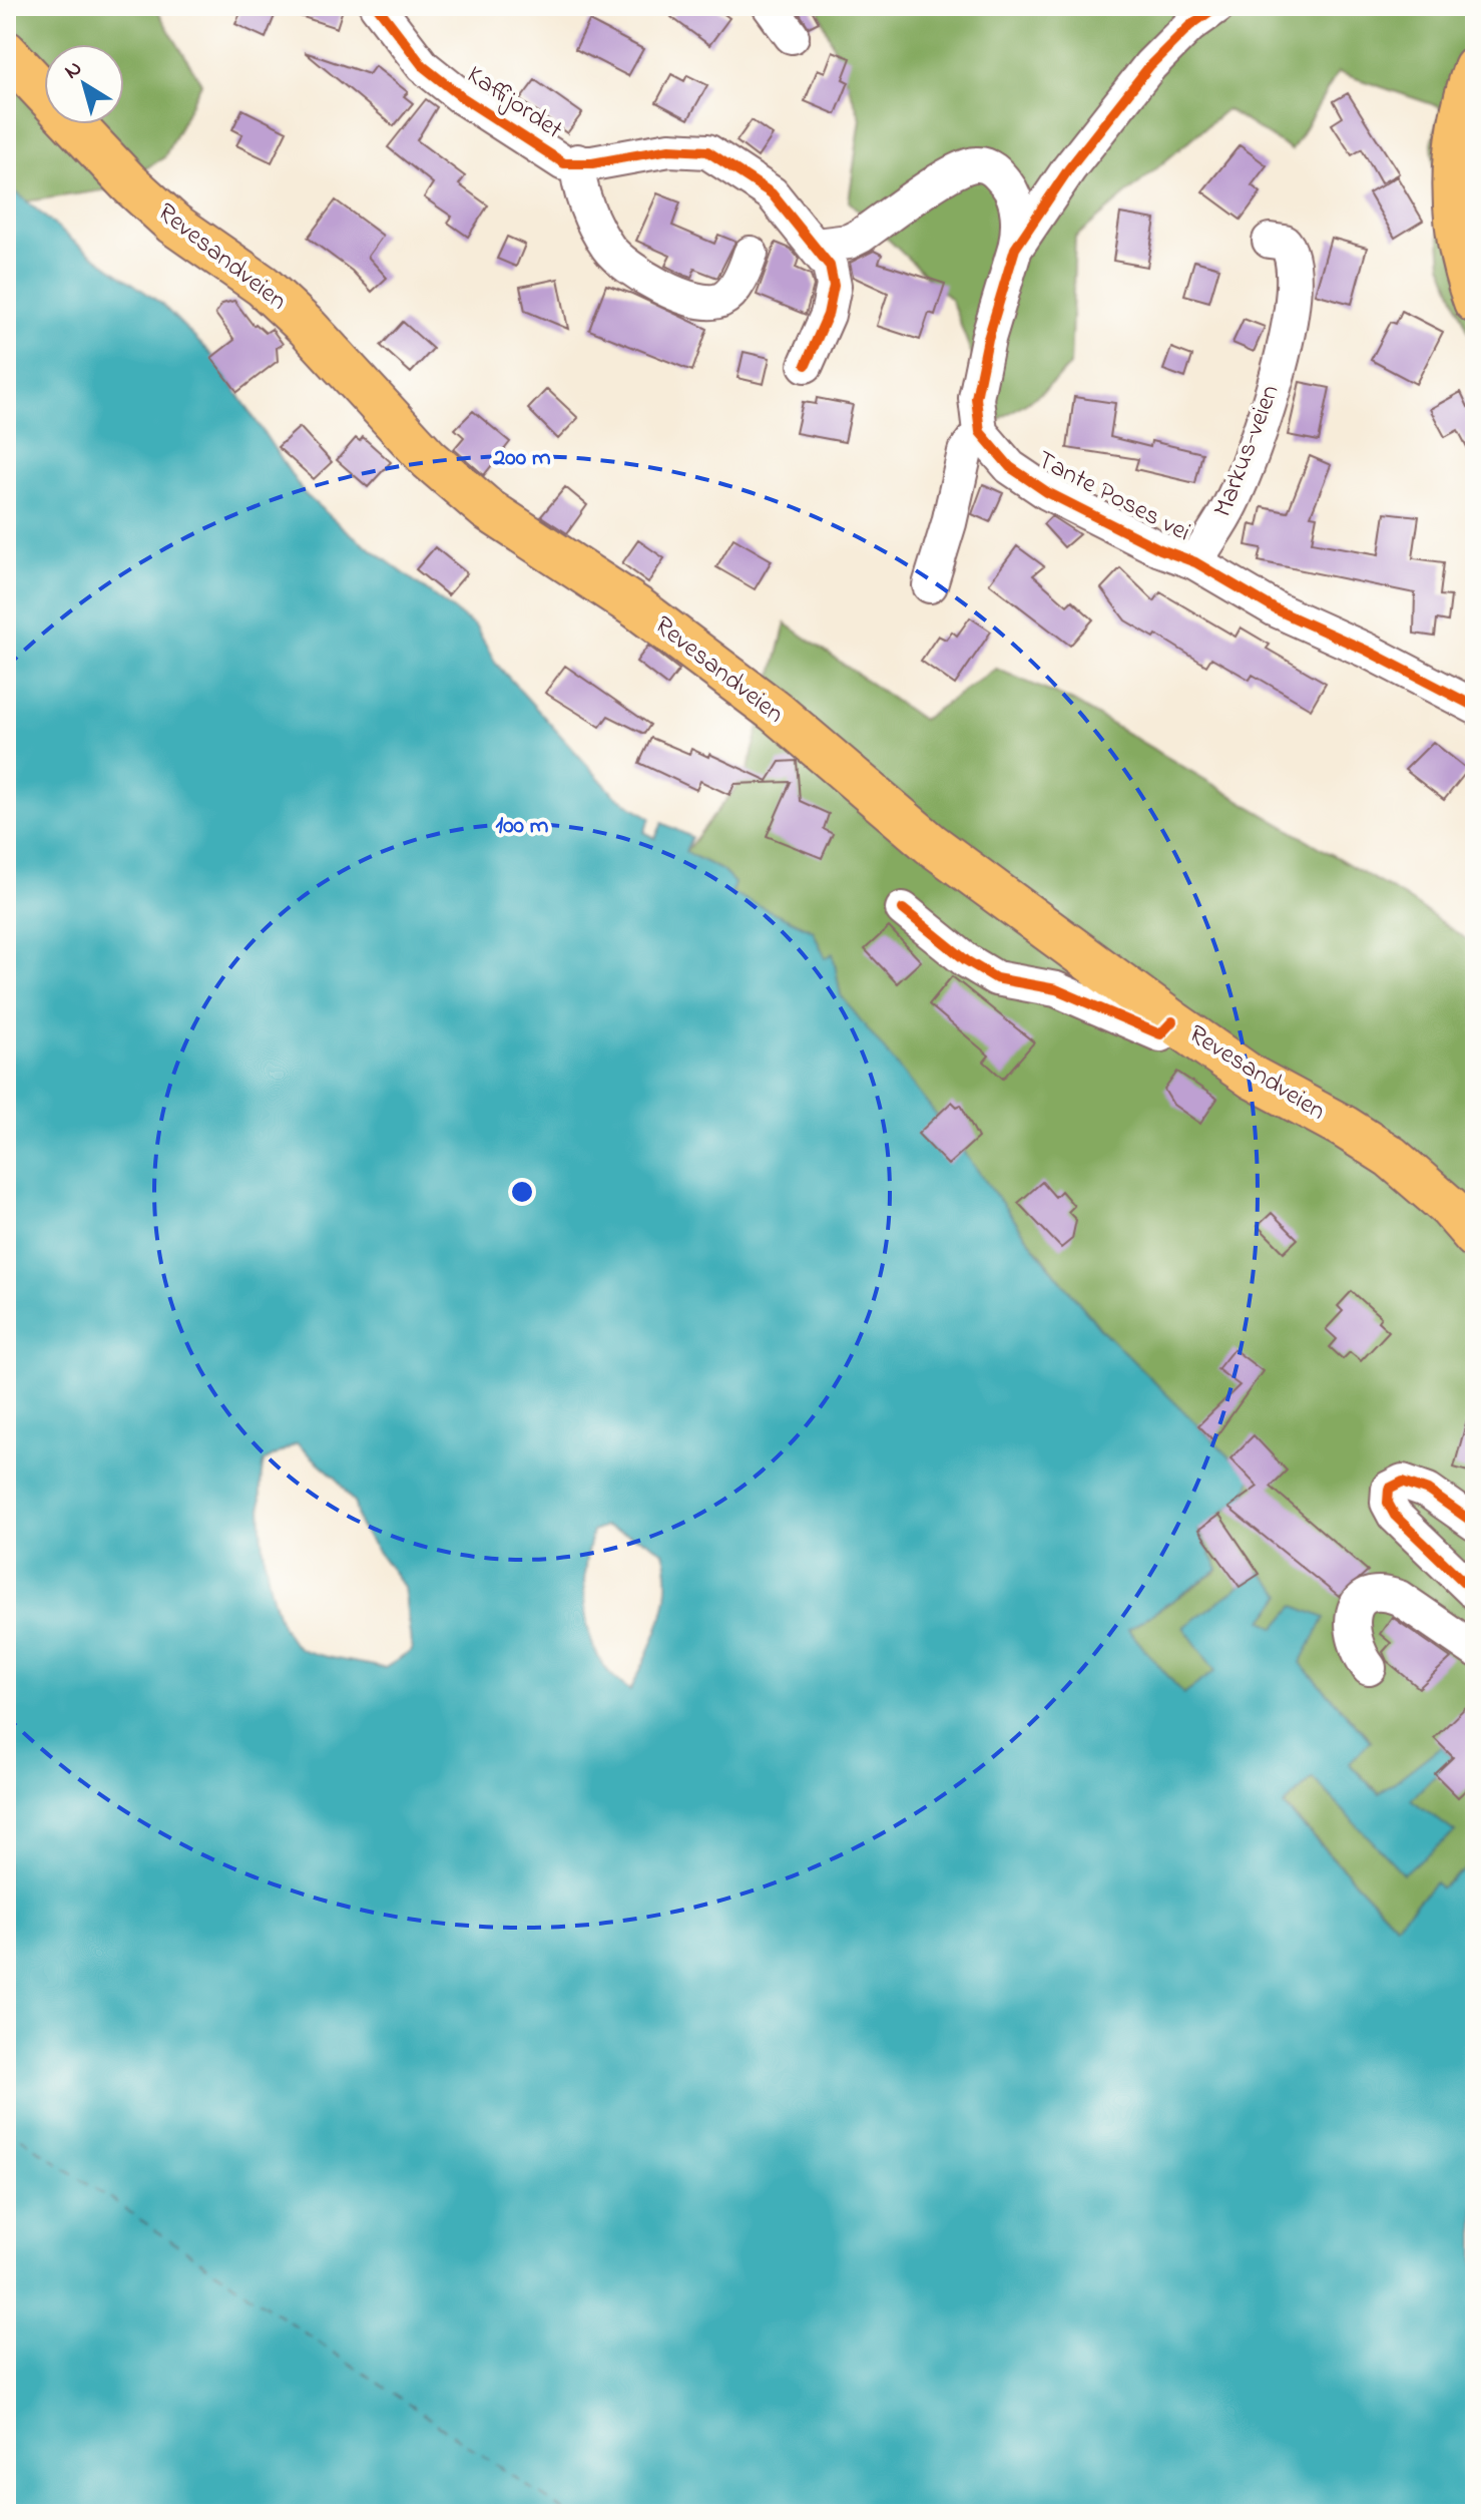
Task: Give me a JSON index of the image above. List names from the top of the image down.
{
  "streets": {
    "main road": ["Revesandveien"],
    "street": ["Kaffijordet", "Markus-veien", "Tante Poses vei"]
  },
  "crossings": [
    ["Markus-veien", "Tante Poses vei"]
  ],
  "north": "top left",
  "rings": ["200 m", "100 m"]
}
